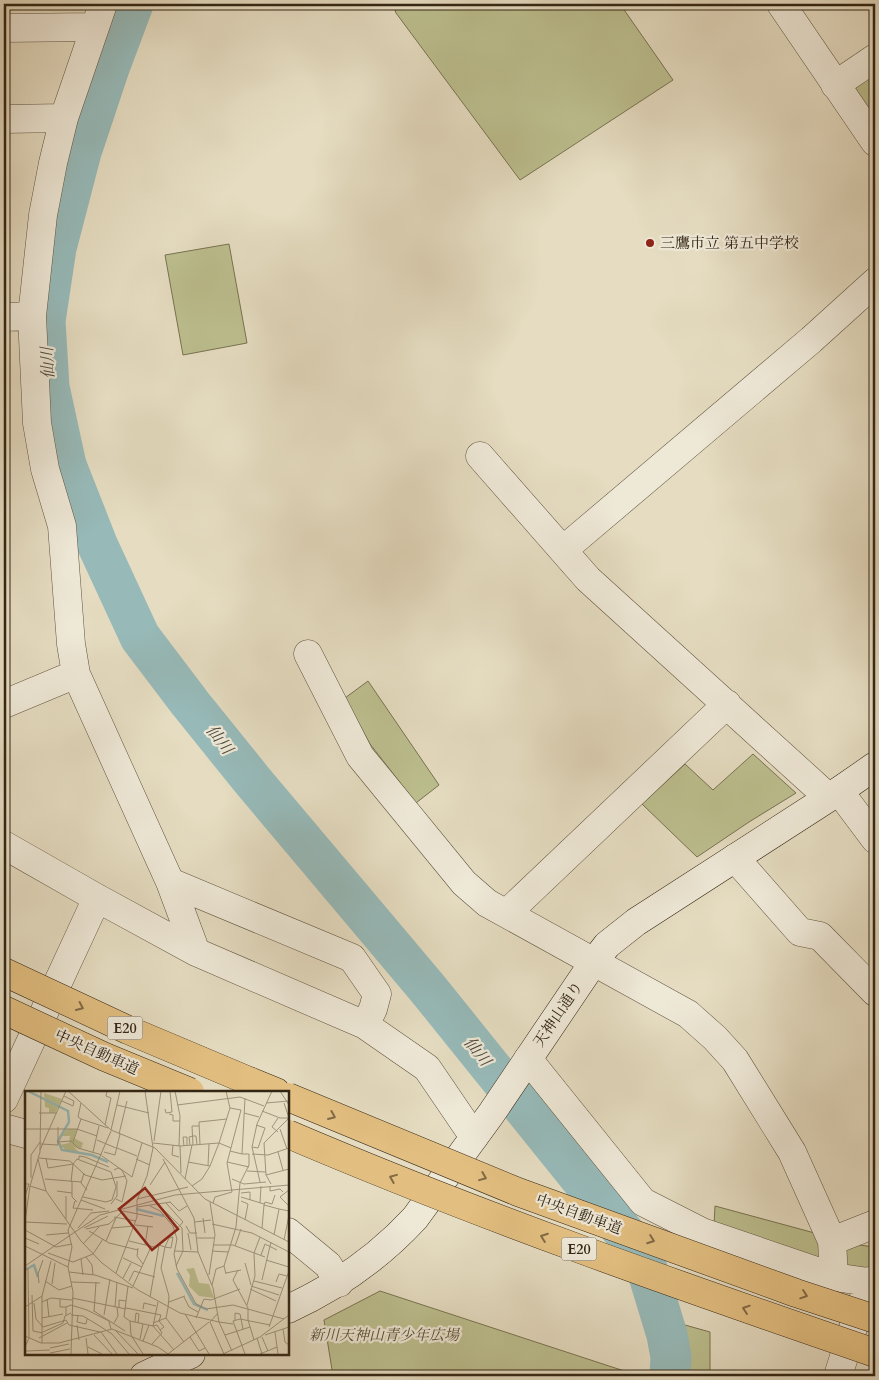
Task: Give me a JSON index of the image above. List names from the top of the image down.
{
  "streets": {
    "highway": ["E20", "中央自動車道"],
    "street": ["天神山通り"]
  },
  "water": ["仙川"],
  "parks": ["新川天神山青少年広場"],
  "places": ["三鷹市立 第五中学校"]
}
